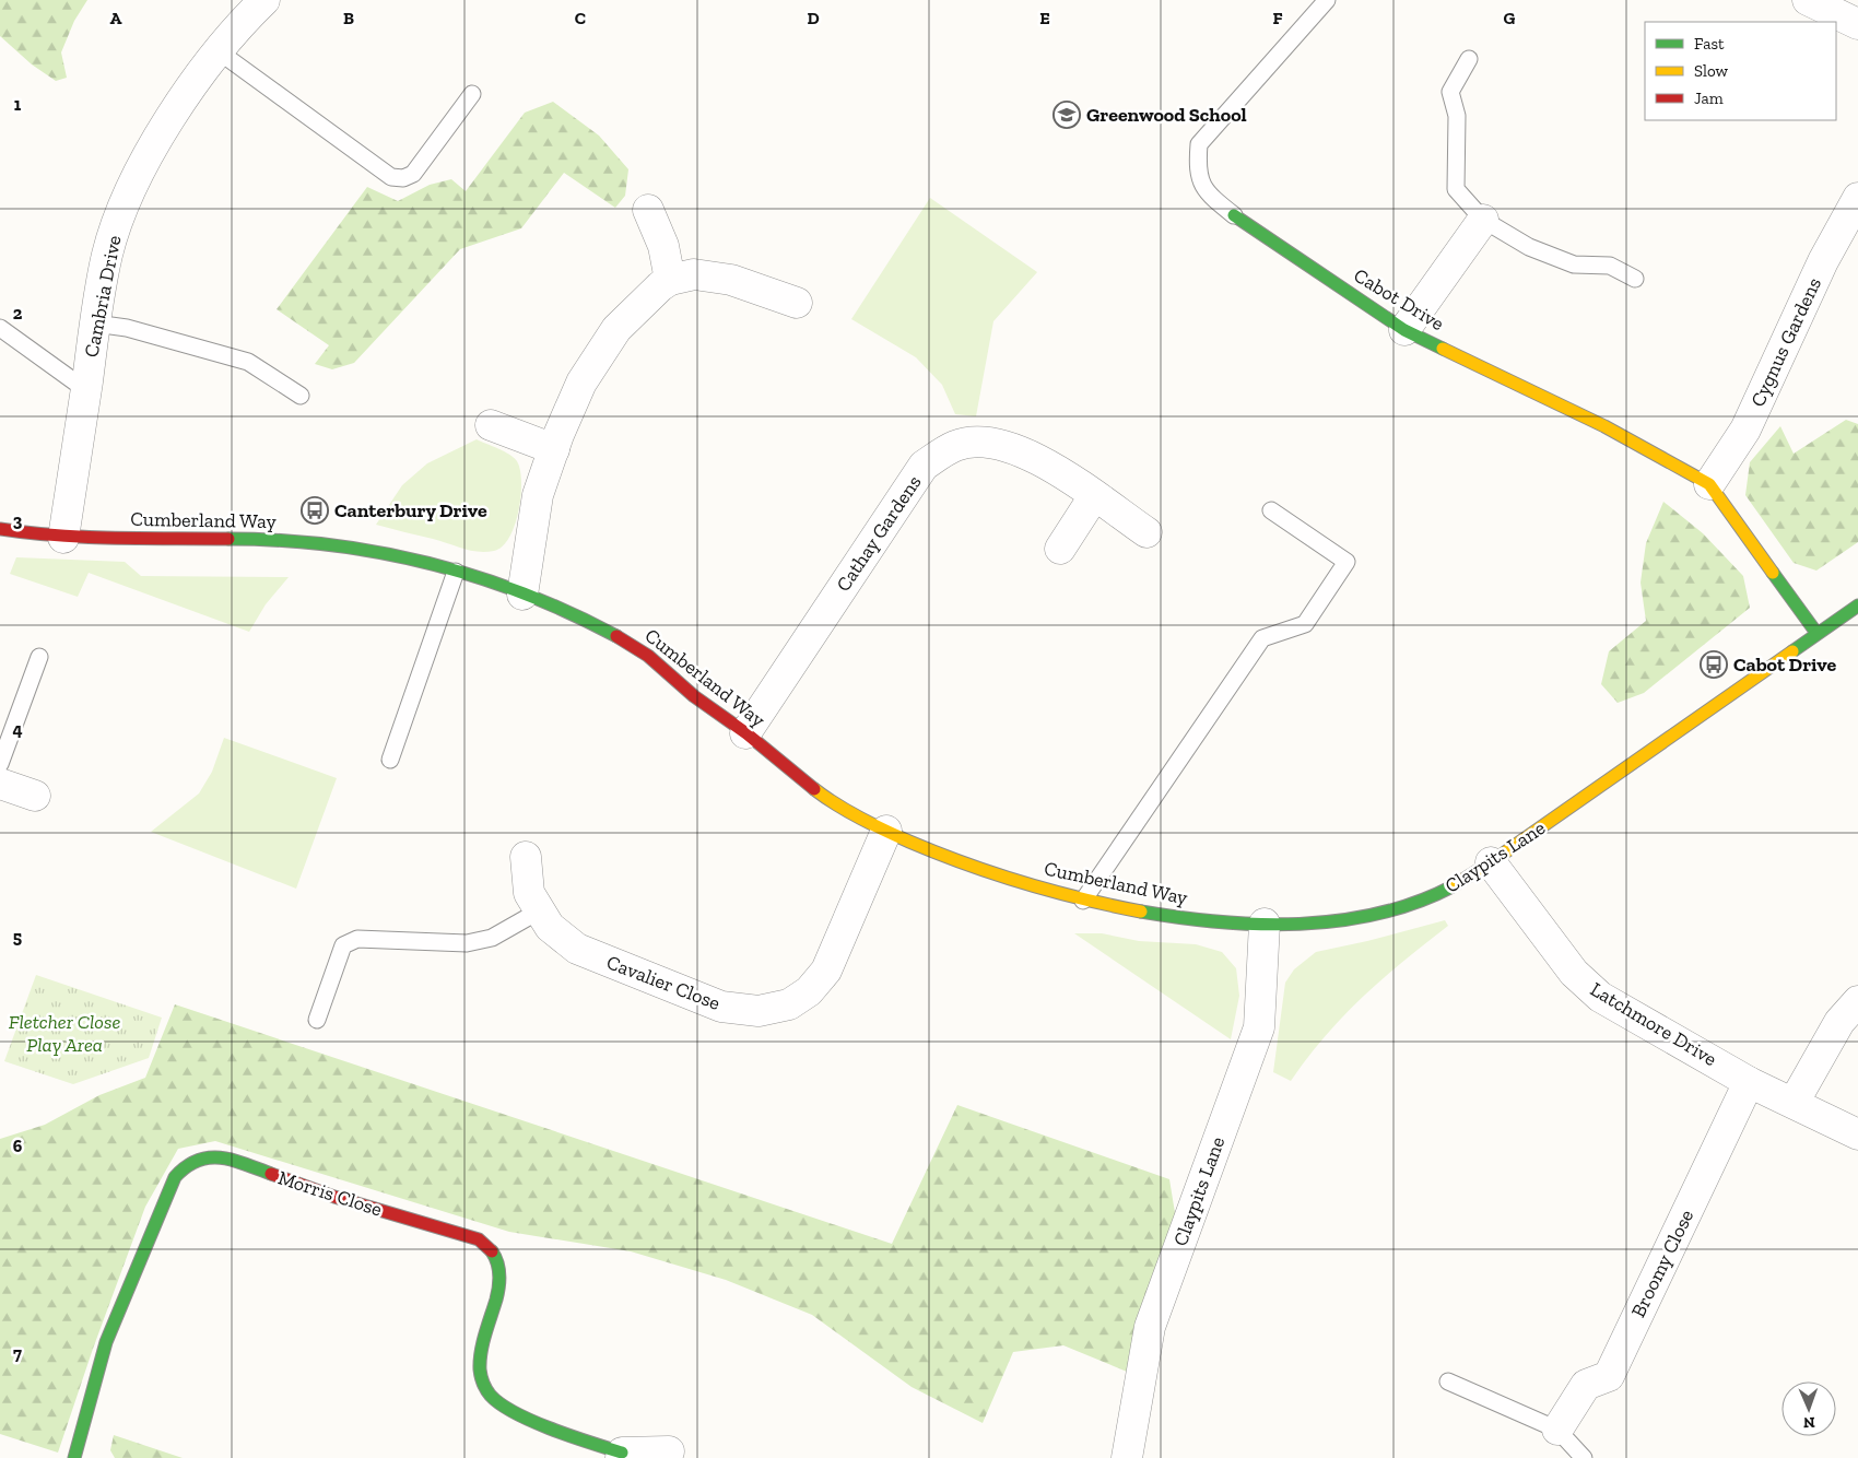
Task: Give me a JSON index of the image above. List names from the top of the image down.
{
  "streets": {
    "street": [
      "Cambria Drive",
      "Cabot Drive",
      "Cygnus Gardens",
      "Cumberland Way",
      "Cathay Gardens",
      "Claypits Lane",
      "Cavalier Close",
      "Latchmore Drive",
      "Morris Close",
      "Broomy Close"
    ]
  },
  "crossings": [
    ["Cambria Drive", "Cumberland Way"],
    ["Cabot Drive", "Cygnus Gardens"],
    ["Cabot Drive", "Claypits Lane"],
    ["Cumberland Way", "Cathay Gardens"],
    ["Cumberland Way", "Claypits Lane"],
    ["Cumberland Way", "Cavalier Close"],
    ["Claypits Lane", "Latchmore Drive"],
    ["Latchmore Drive", "Broomy Close"]
  ],
  "parks": ["Fletcher Close Play Area"],
  "places": {
    "school or university": ["Greenwood School"],
    "bus stop": ["Canterbury Drive", "Cabot Drive"]
  },
  "legend": ["Fast", "Slow", "Jam"],
  "north": "bottom",
  "grid": {
    "columns": [
      "A",
      "B",
      "C",
      "D",
      "E",
      "F",
      "G"
    ],
    "rows": [
      "1",
      "2",
      "3",
      "4",
      "5",
      "6",
      "7"
    ]
  }
}
